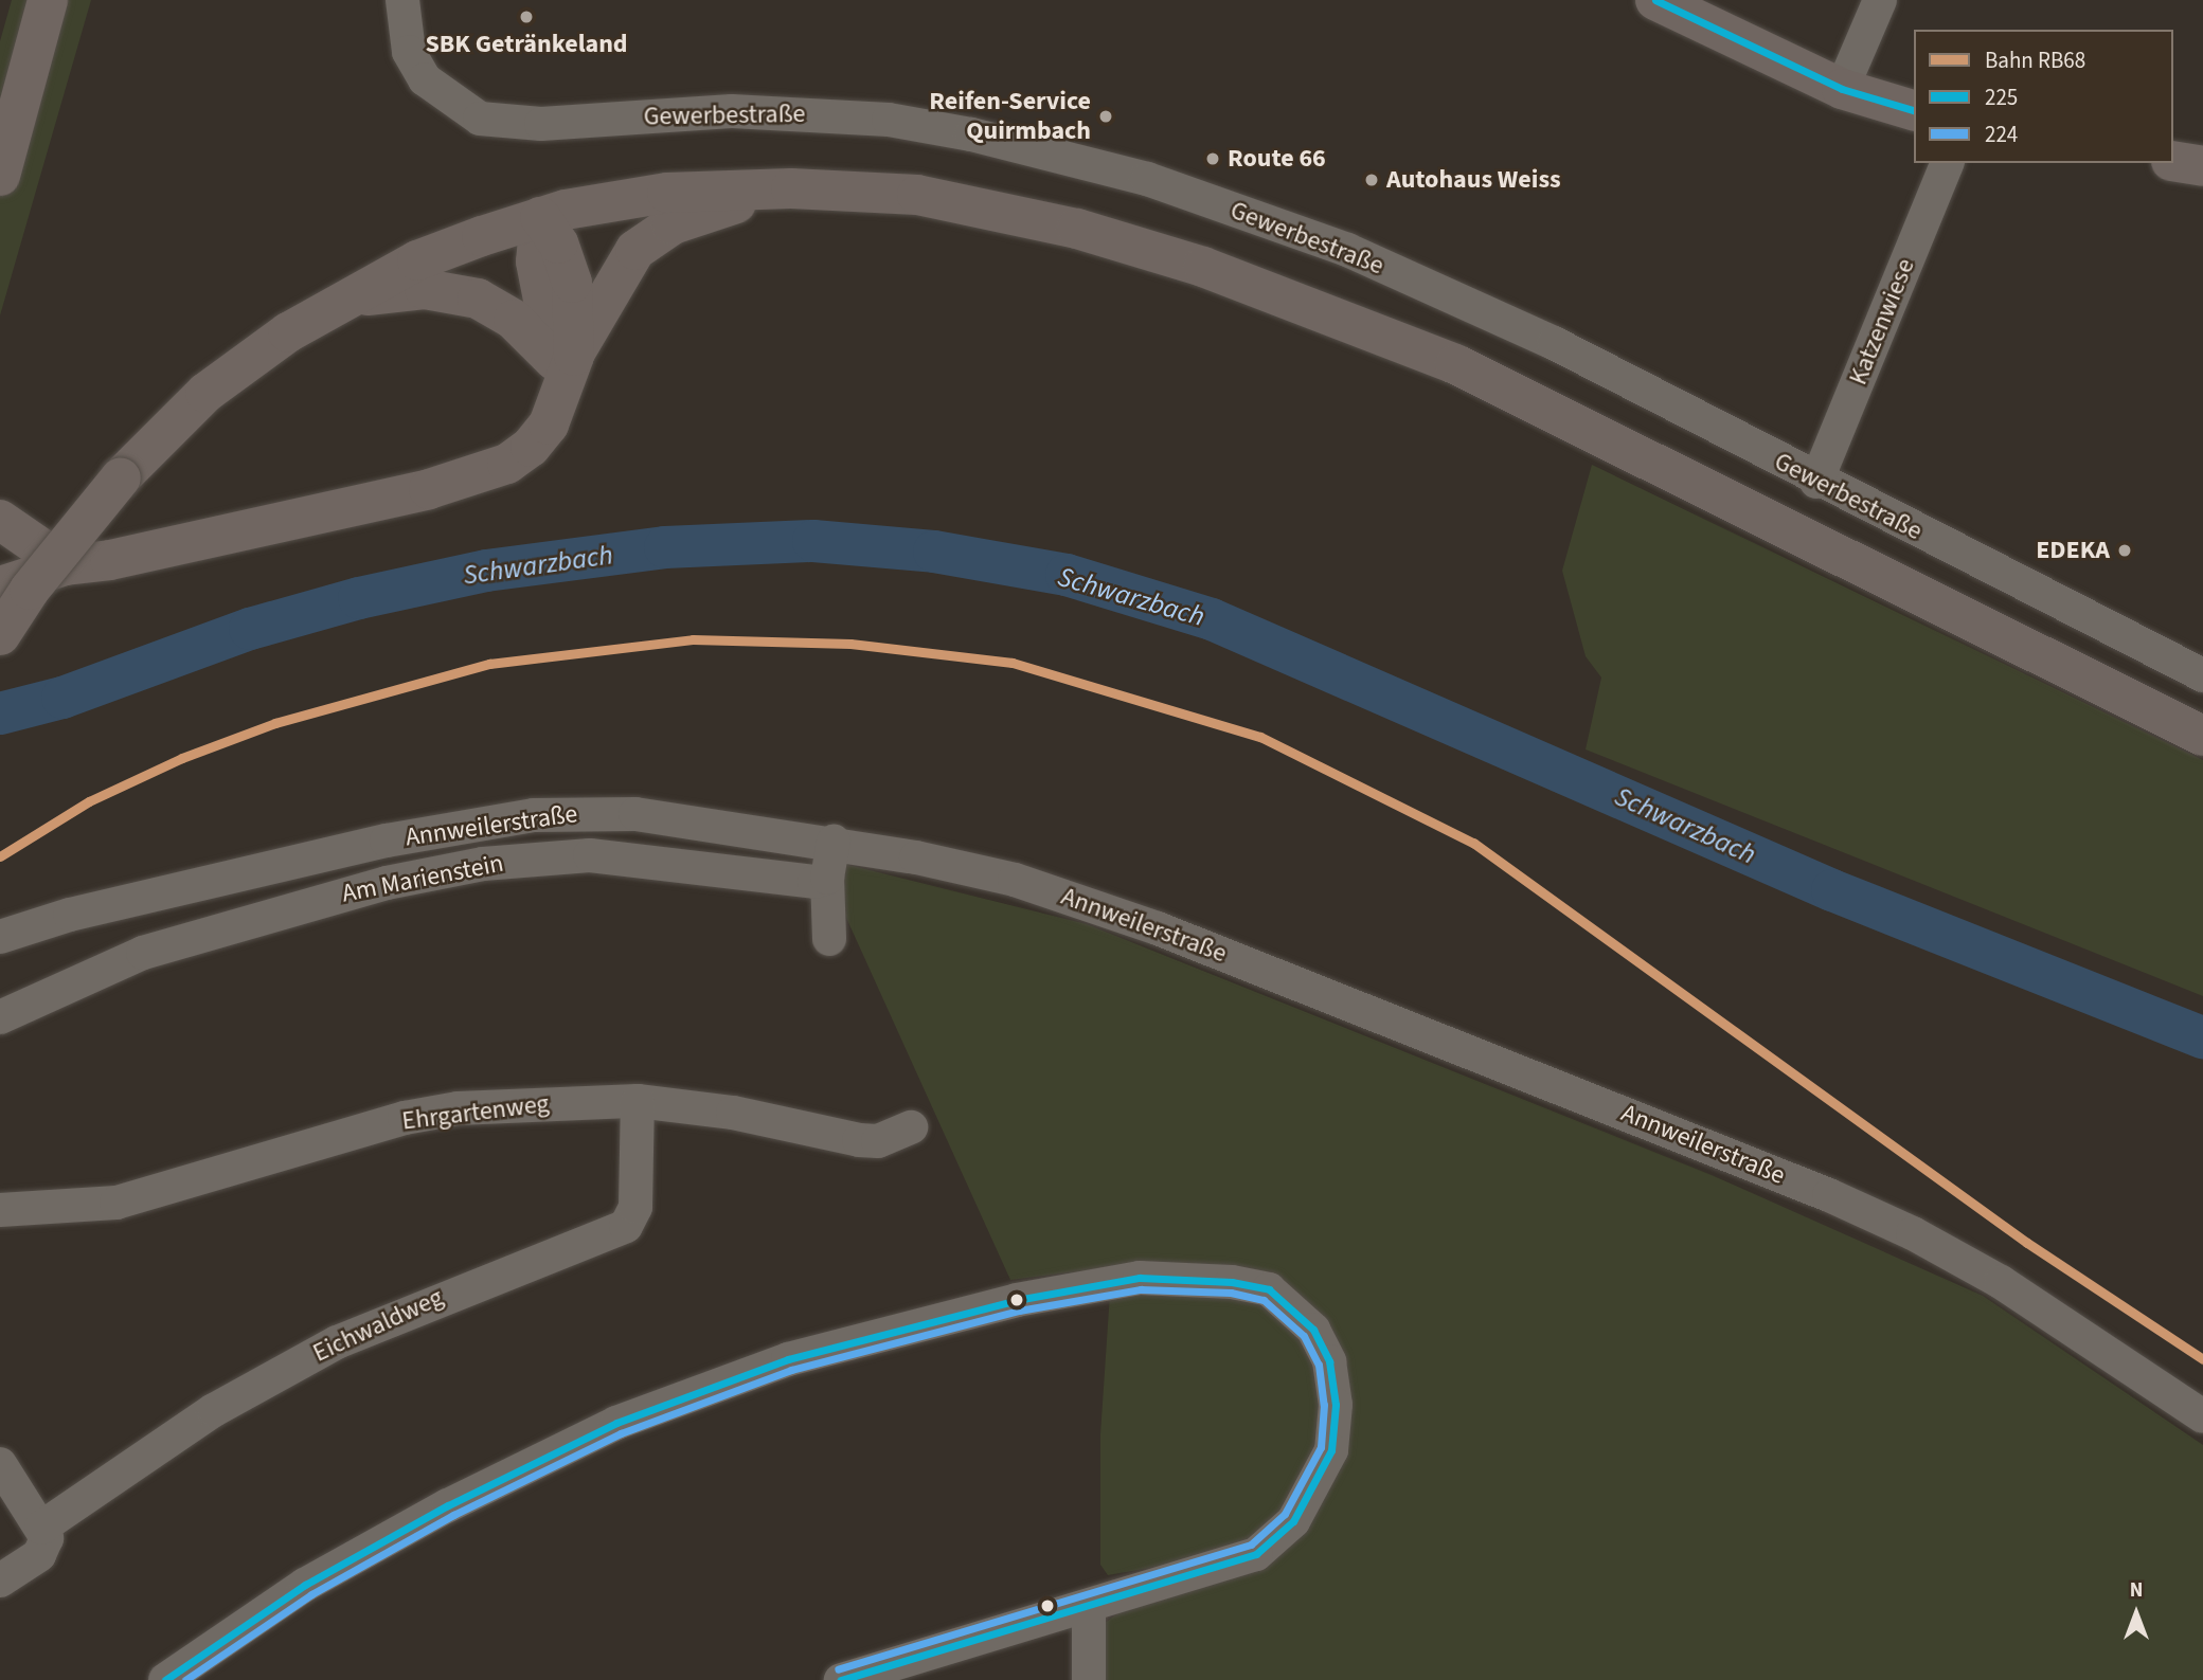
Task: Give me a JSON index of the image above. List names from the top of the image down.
{
  "streets": {
    "street": [
      "Gewerbestraße",
      "Katzenwiese",
      "Annweilerstraße",
      "Am Marienstein",
      "Ehrgartenweg",
      "Eichwaldweg"
    ]
  },
  "crossings": [
    ["Gewerbestraße", "Katzenwiese"],
    ["Ehrgartenweg", "Eichwaldweg"]
  ],
  "water": ["Schwarzbach"],
  "places": [
    "SBK Getränkeland",
    "Reifen-Service Quirmbach",
    "Route 66",
    "Autohaus Weiss",
    "EDEKA"
  ],
  "lines": ["transit line 225", "rail line RB68", "transit line 224"],
  "legend": ["Bahn RB68", "225", "224"],
  "north": "top"
}
